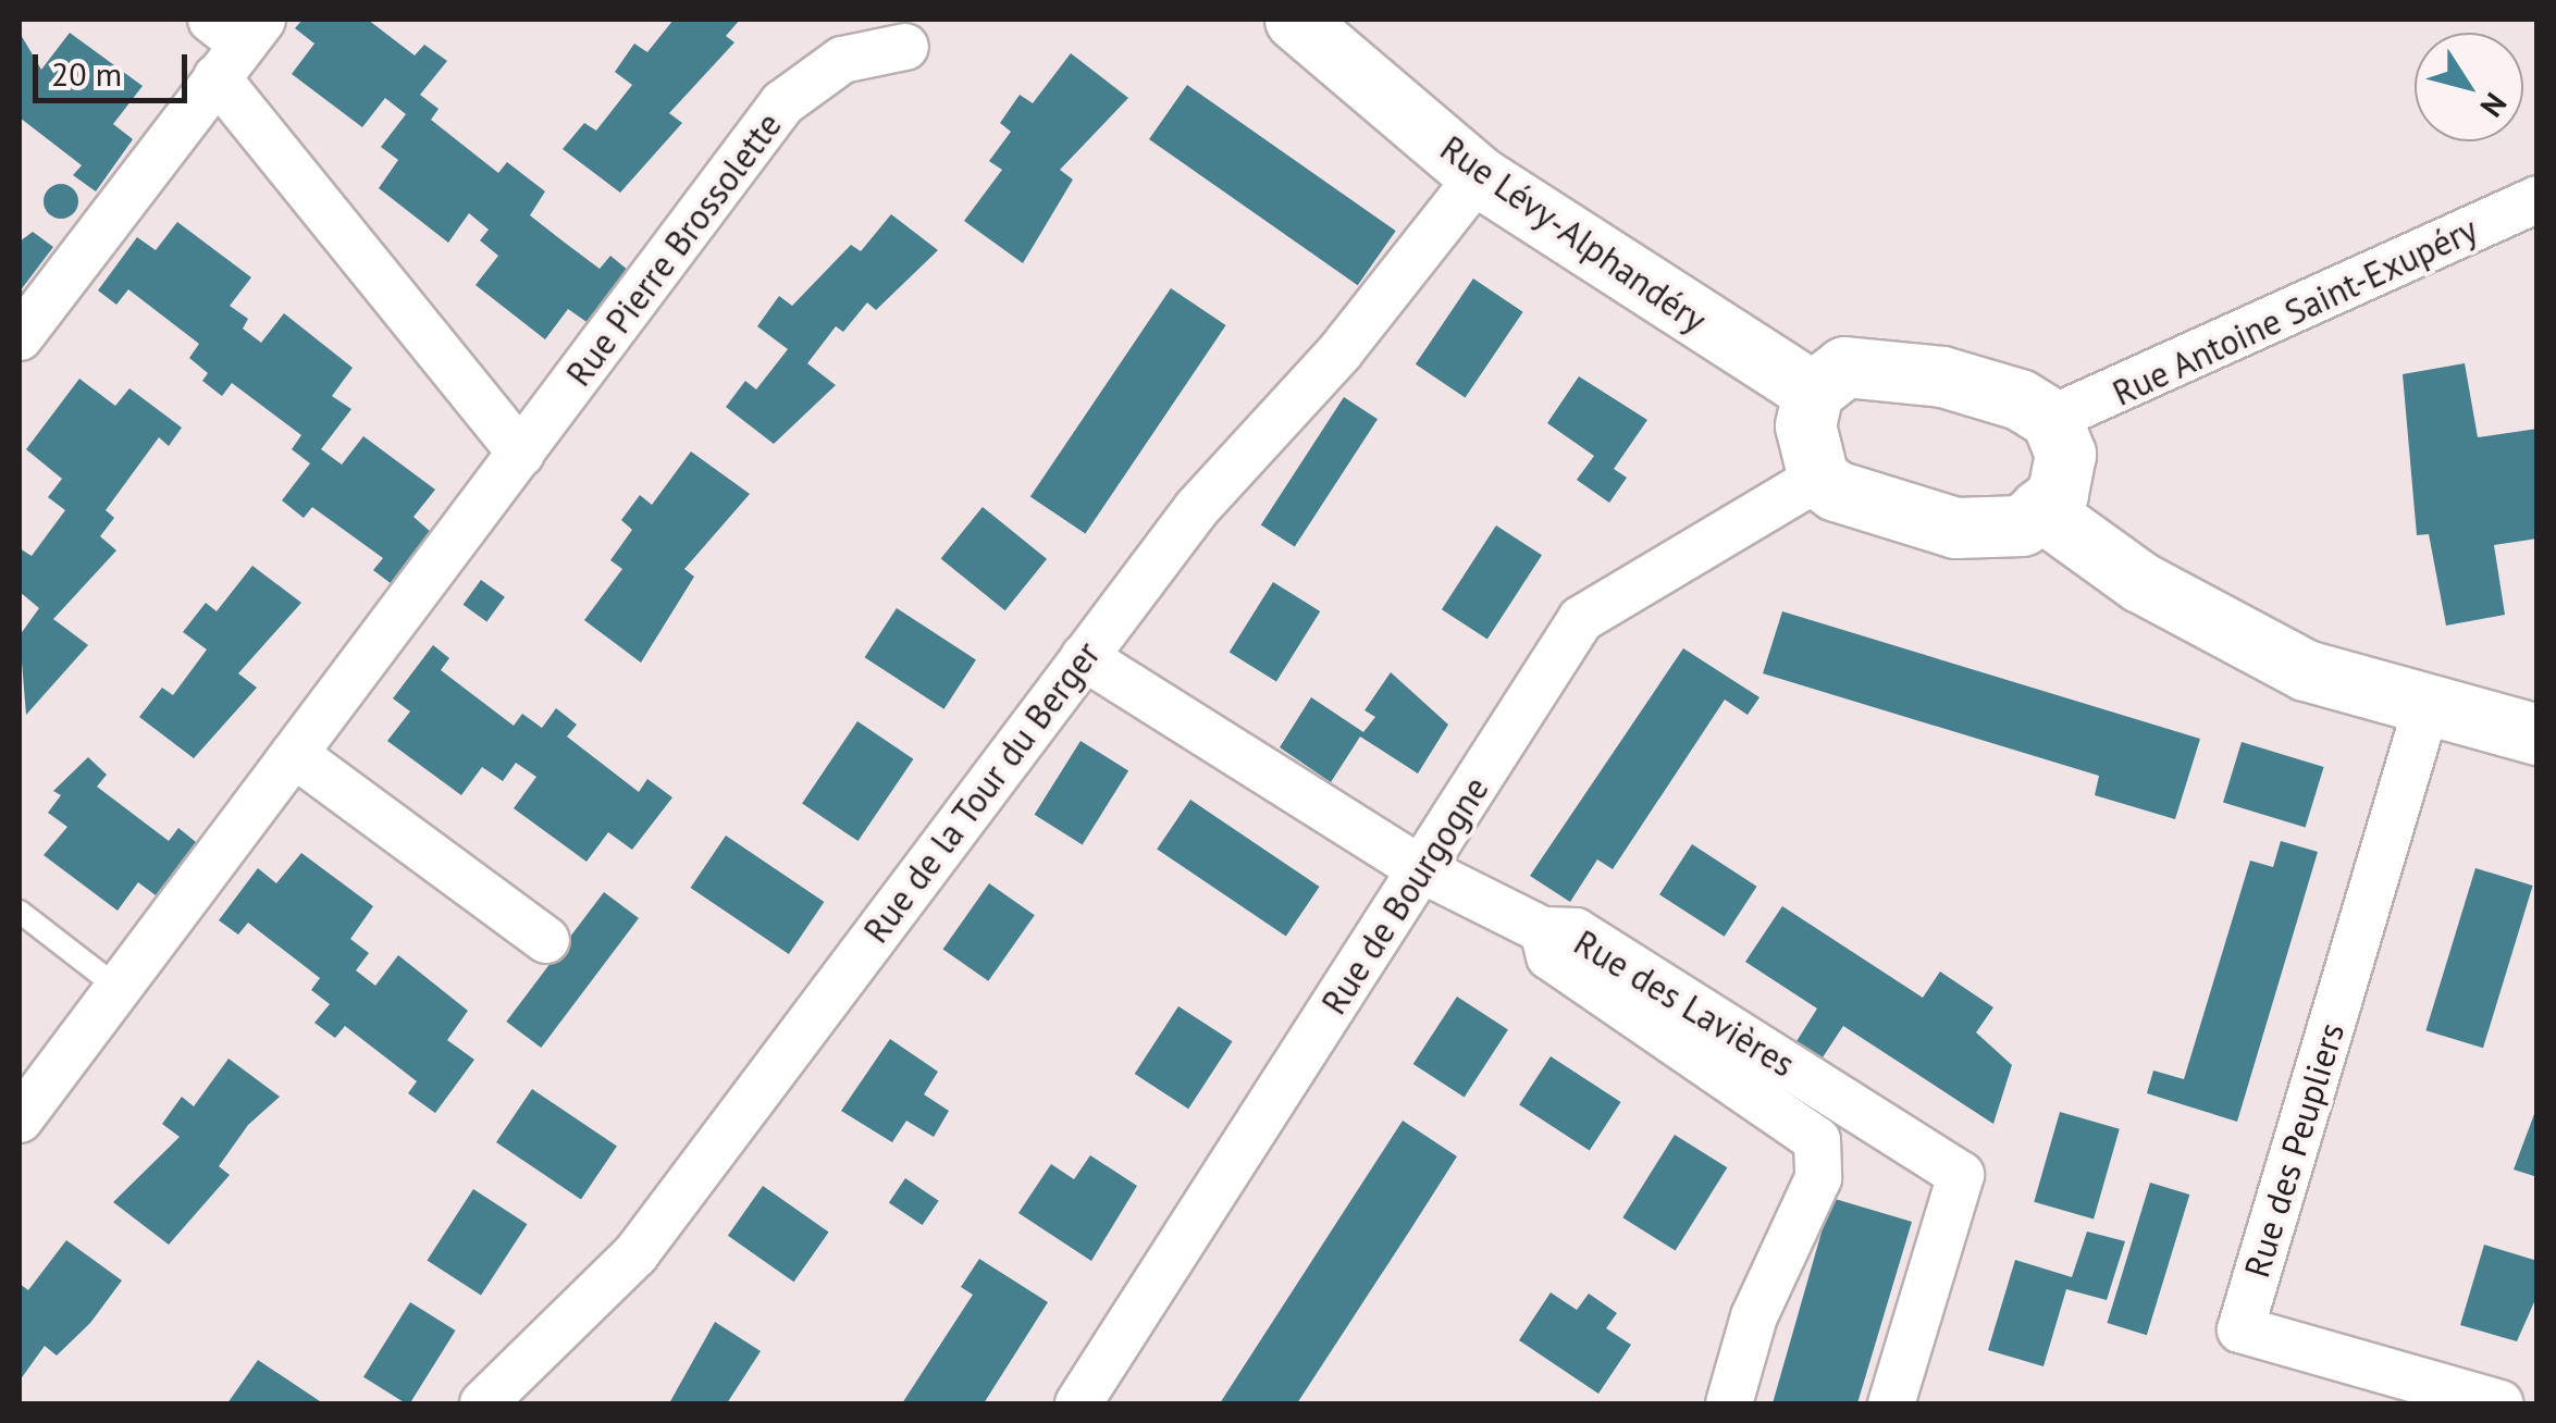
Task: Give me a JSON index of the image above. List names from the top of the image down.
{
  "streets": {
    "street": [
      "Rue Lévy-Alphandéry",
      "Rue Pierre Brossolette",
      "Rue Antoine Saint-Exupéry",
      "Rue de la Tour du Berger",
      "Rue de Bourgogne",
      "Rue des Lavières",
      "Rue des Peupliers"
    ]
  },
  "crossings": [
    ["Rue Lévy-Alphandéry", "Rue de la Tour du Berger"],
    ["Rue de la Tour du Berger", "Rue des Lavières"],
    ["Rue de Bourgogne", "Rue des Lavières"]
  ],
  "scale_bar": "20 m",
  "north": "bottom right"
}
